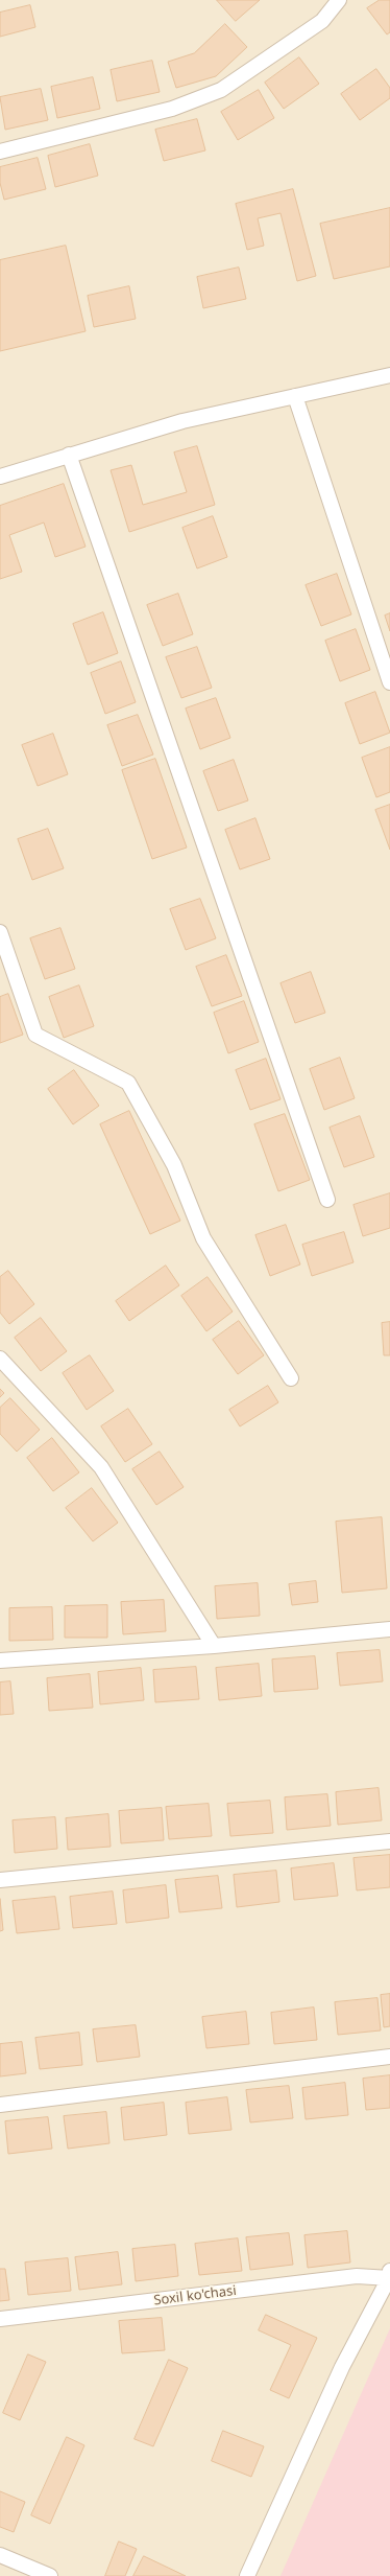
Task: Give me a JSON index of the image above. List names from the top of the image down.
{
  "streets": {
    "street": ["Soxil ko'chasi"]
  }
}
